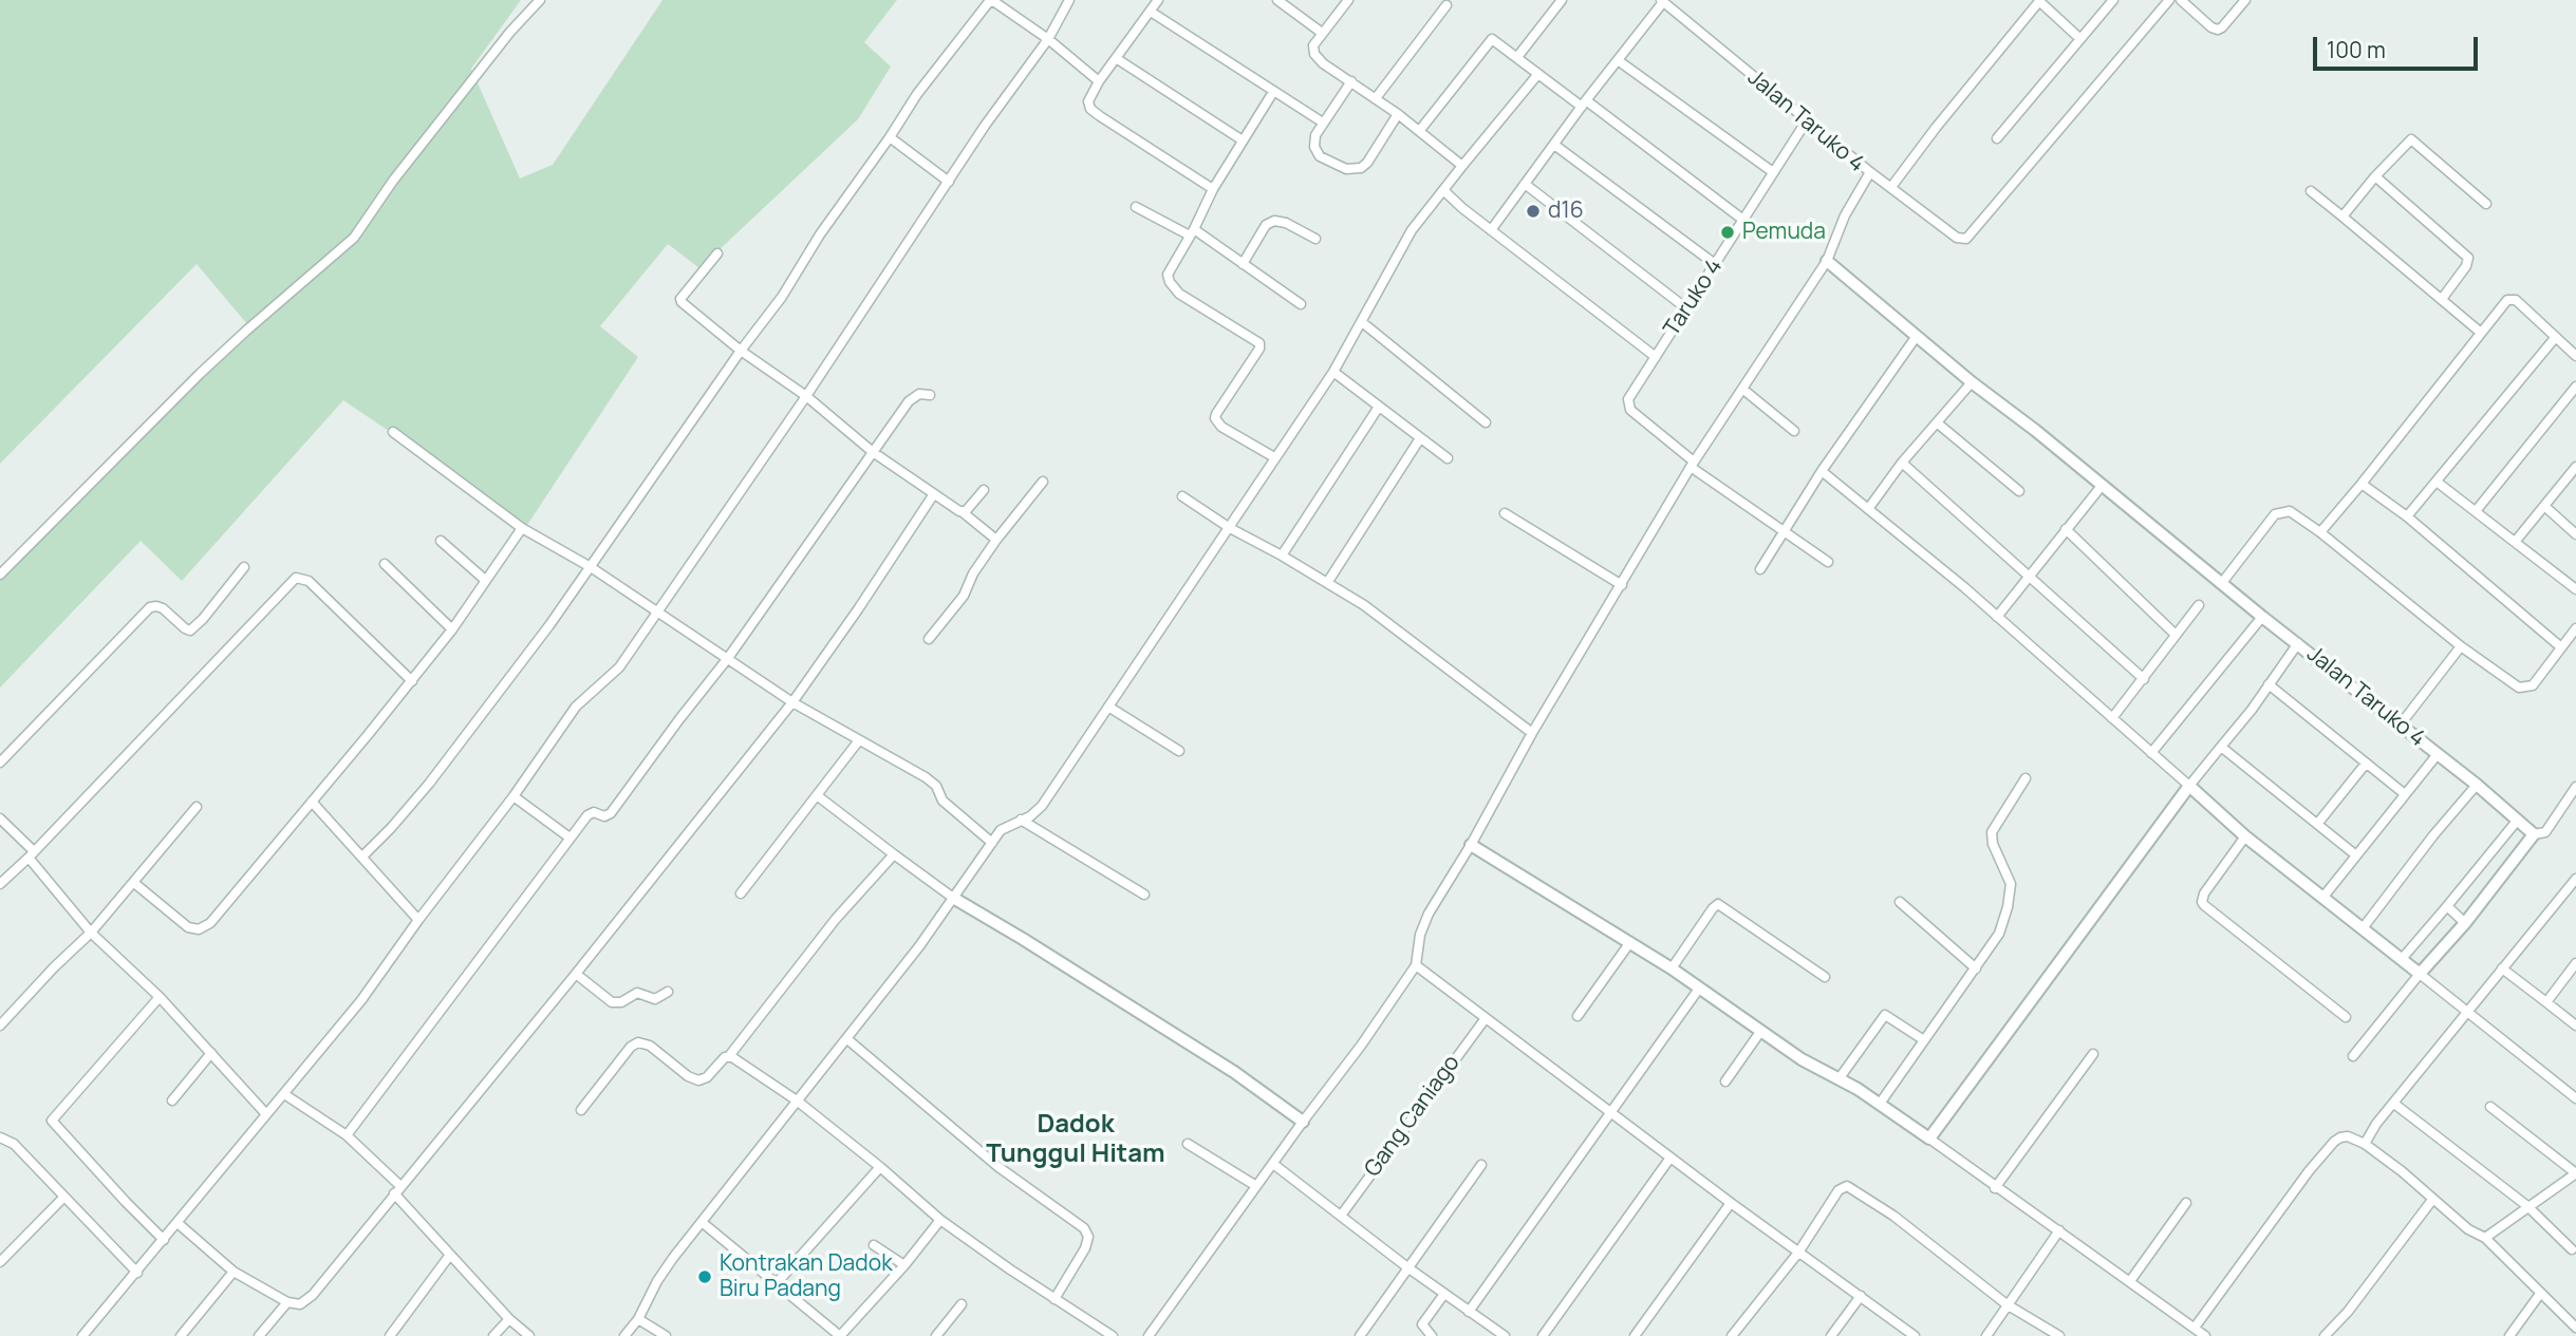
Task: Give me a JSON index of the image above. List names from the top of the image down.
{
  "streets": {
    "street": ["Jalan Taruko 4", "Taruko 4", "Gang Caniago"]
  },
  "crossings": [
    ["Jalan Taruko 4", "Taruko 4"]
  ],
  "districts": ["Dadok Tunggul Hitam"],
  "places": ["d16", "Pemuda", "Kontrakan Dadok Biru Padang"],
  "scale_bar": "100 m"
}
